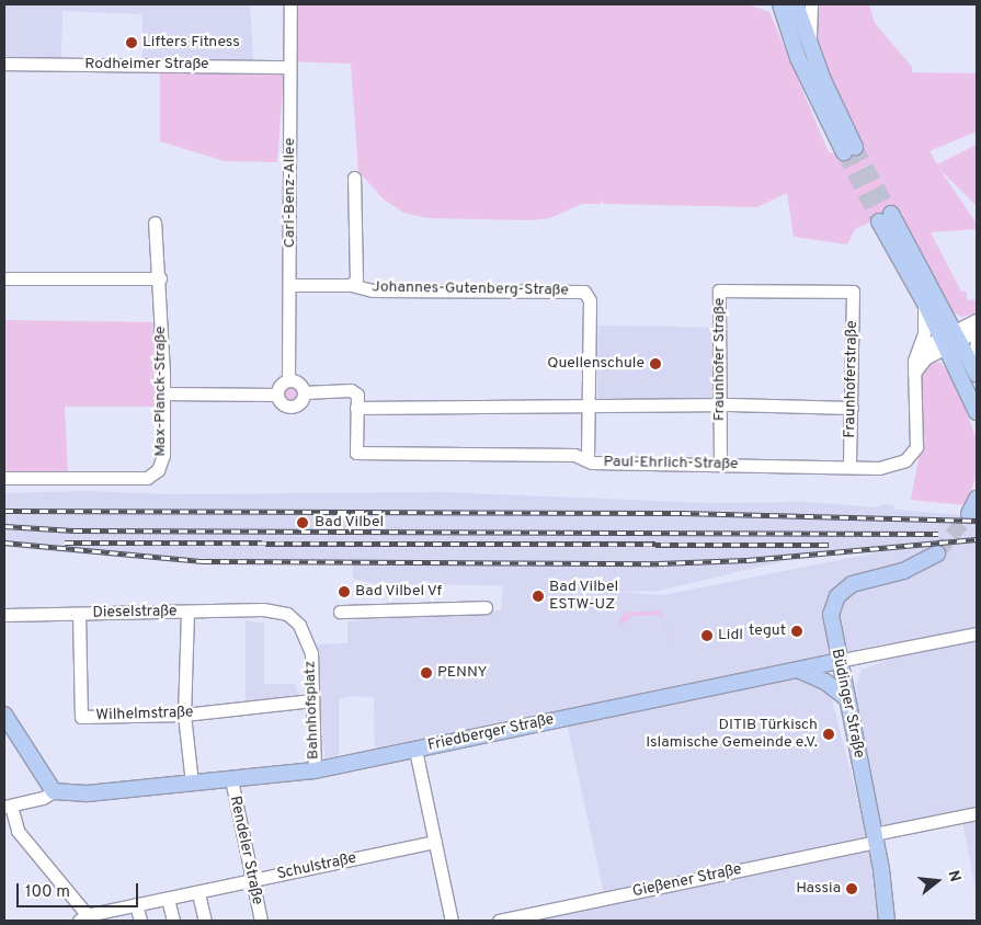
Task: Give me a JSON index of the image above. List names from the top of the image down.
{
  "streets": {
    "main road": ["Büdinger Straße", "Friedberger Straße"],
    "street": [
      "Rodheimer Straße",
      "Carl-Benz-Allee",
      "Johannes-Gutenberg-Straße",
      "Fraunhofer Straße",
      "Fraunhoferstraße",
      "Max-Planck-Straße",
      "Paul-Ehrlich-Straße",
      "Dieselstraße",
      "Bahnhofsplatz",
      "Wilhelmstraße",
      "Rendeler Straße",
      "Schulstraße",
      "Gießener Straße"
    ]
  },
  "crossings": [
    ["Rodheimer Straße", "Carl-Benz-Allee"],
    ["Johannes-Gutenberg-Straße", "Paul-Ehrlich-Straße"],
    ["Fraunhofer Straße", "Fraunhoferstraße"],
    ["Fraunhofer Straße", "Paul-Ehrlich-Straße"],
    ["Fraunhoferstraße", "Paul-Ehrlich-Straße"],
    ["Dieselstraße", "Bahnhofsplatz"],
    ["Dieselstraße", "Wilhelmstraße"],
    ["Büdinger Straße", "Friedberger Straße"],
    ["Büdinger Straße", "Gießener Straße"],
    ["Bahnhofsplatz", "Wilhelmstraße"],
    ["Bahnhofsplatz", "Friedberger Straße"],
    ["Friedberger Straße", "Rendeler Straße"],
    ["Rendeler Straße", "Schulstraße"]
  ],
  "places": [
    "Lifters Fitness",
    "Quellenschule",
    "Bad Vilbel",
    "Bad Vilbel Vf",
    "Bad Vilbel ESTW-UZ",
    "tegut",
    "Lidl",
    "PENNY",
    "DITIB Türkisch Islamische Gemeinde e.V.",
    "Hassia"
  ],
  "scale_bar": "100 m",
  "north": "right"
}
